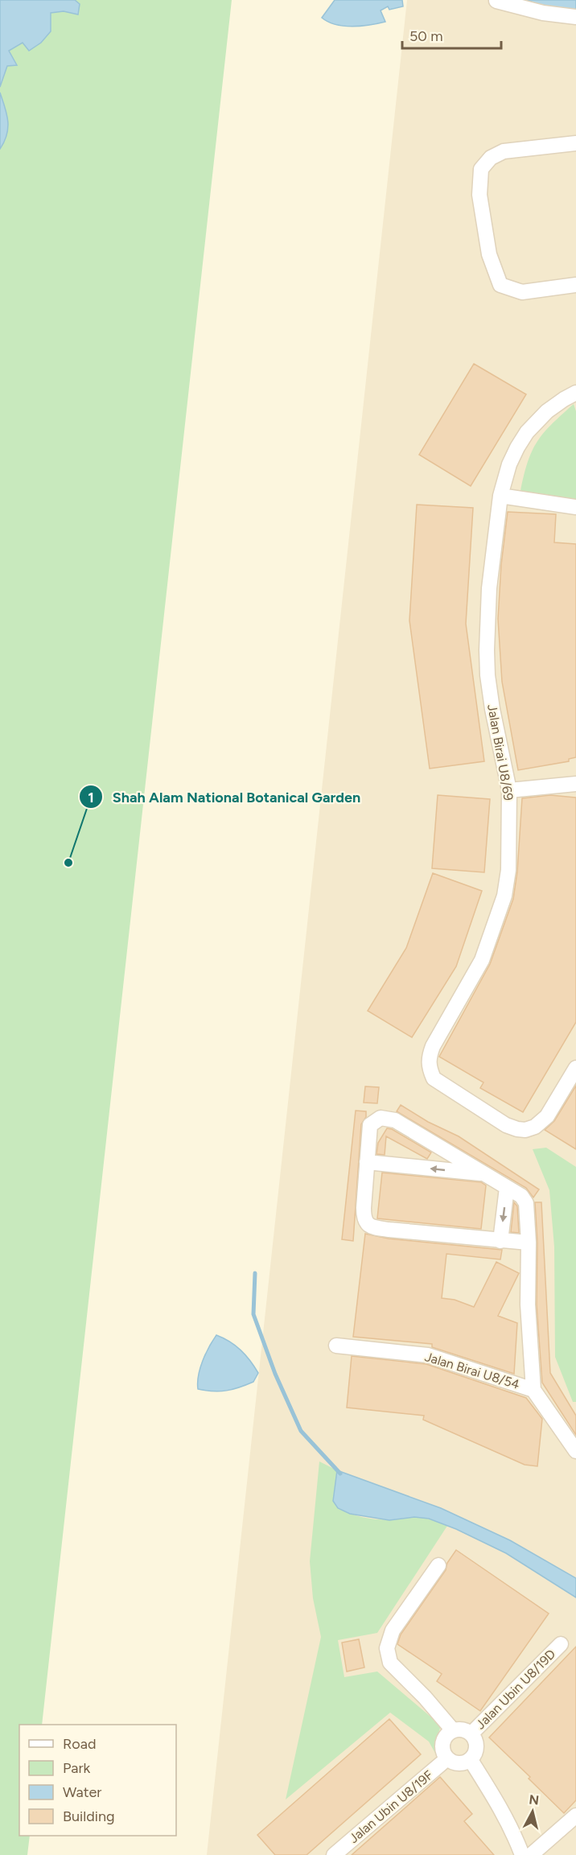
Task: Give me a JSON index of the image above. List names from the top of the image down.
{
  "streets": {
    "street": [
      "Jalan Birai U8/69",
      "Jalan Birai U8/54",
      "Jalan Ubin U8/19D",
      "Jalan Ubin U8/19F"
    ]
  },
  "crossings": [
    ["Jalan Ubin U8/19D", "Jalan Ubin U8/19F"]
  ],
  "places": ["Shah Alam National Botanical Garden"],
  "legend": [
    "Road",
    "Park",
    "Water",
    "Building"
  ],
  "scale_bar": "50 m",
  "north": "top"
}
